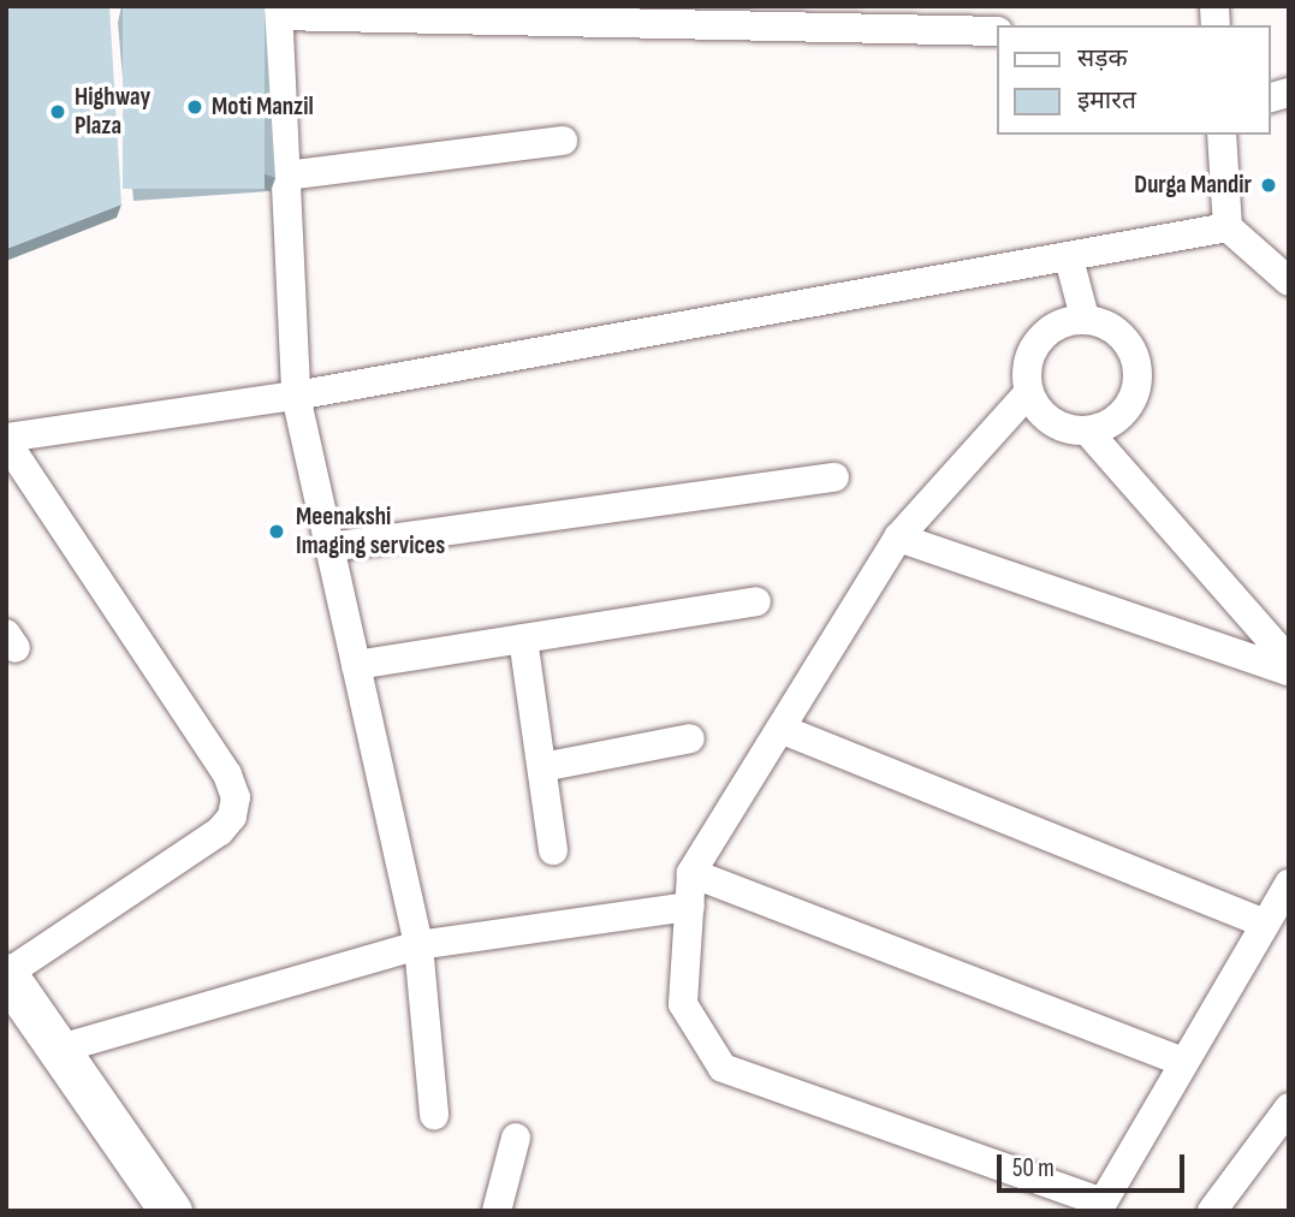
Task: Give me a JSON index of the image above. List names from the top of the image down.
{
  "places": [
    "Moti Manzil",
    "Highway Plaza",
    "Durga Mandir",
    "Meenakshi Imaging services"
  ],
  "legend": ["सड़क", "इमारत"],
  "scale_bar": "50 m"
}
